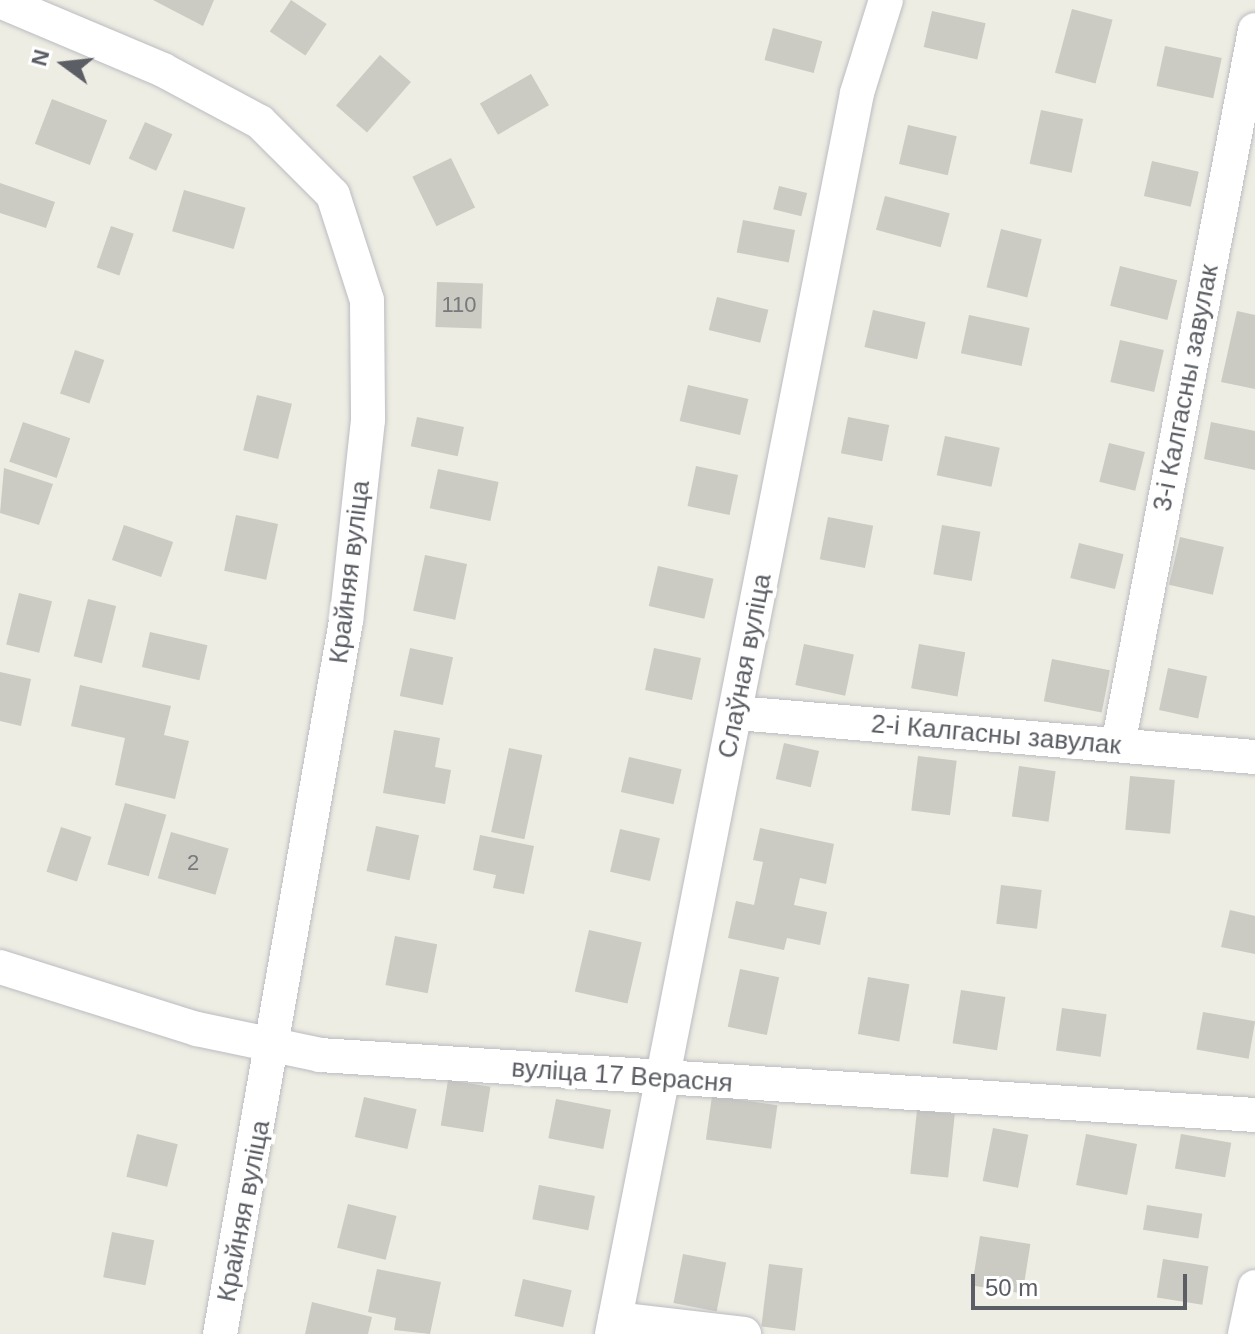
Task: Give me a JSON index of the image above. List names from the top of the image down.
{
  "streets": {
    "street": [
      "3-і Калгасны завулак",
      "Крайняя вуліца",
      "Слаўная вуліца",
      "2-і Калгасны завулак",
      "вуліца 17 Верасня"
    ]
  },
  "crossings": [
    ["3-і Калгасны завулак", "2-і Калгасны завулак"],
    ["Крайняя вуліца", "вуліца 17 Верасня"],
    ["Слаўная вуліца", "2-і Калгасны завулак"],
    ["Слаўная вуліца", "вуліца 17 Верасня"]
  ],
  "house_numbers": ["110", "2"],
  "scale_bar": "50 m",
  "north": "left"
}
